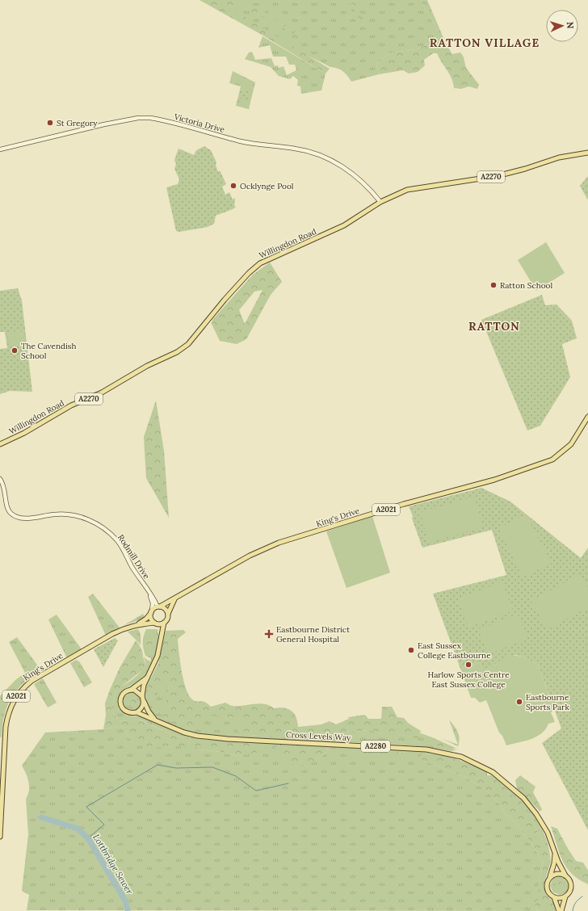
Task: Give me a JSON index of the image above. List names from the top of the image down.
{
  "streets": {
    "main road": [
      "A2270",
      "Willingdon Road",
      "A2021",
      "King's Drive",
      "Cross Levels Way",
      "A2280"
    ],
    "street": ["Victoria Drive", "Rodmill Drive"]
  },
  "crossings": [
    ["Victoria Drive", "Willingdon Road"],
    ["A2021", "King's Drive"],
    ["A2021", "Rodmill Drive"],
    ["A2021", "Cross Levels Way"],
    ["King's Drive", "Rodmill Drive"],
    ["King's Drive", "Cross Levels Way"],
    ["Rodmill Drive", "Cross Levels Way"]
  ],
  "districts": ["RATTON VILLAGE", "RATTON"],
  "water": ["Lottbridge Sewer"],
  "places": {
    "other": [
      "St Gregory",
      "Ocklynge Pool",
      "Ratton School",
      "The Cavendish School",
      "East Sussex College Eastbourne",
      "Harlow Sports Centre East Sussex College",
      "Eastbourne Sports Park"
    ],
    "health": ["Eastbourne District General Hospital"]
  },
  "north": "right"
}
